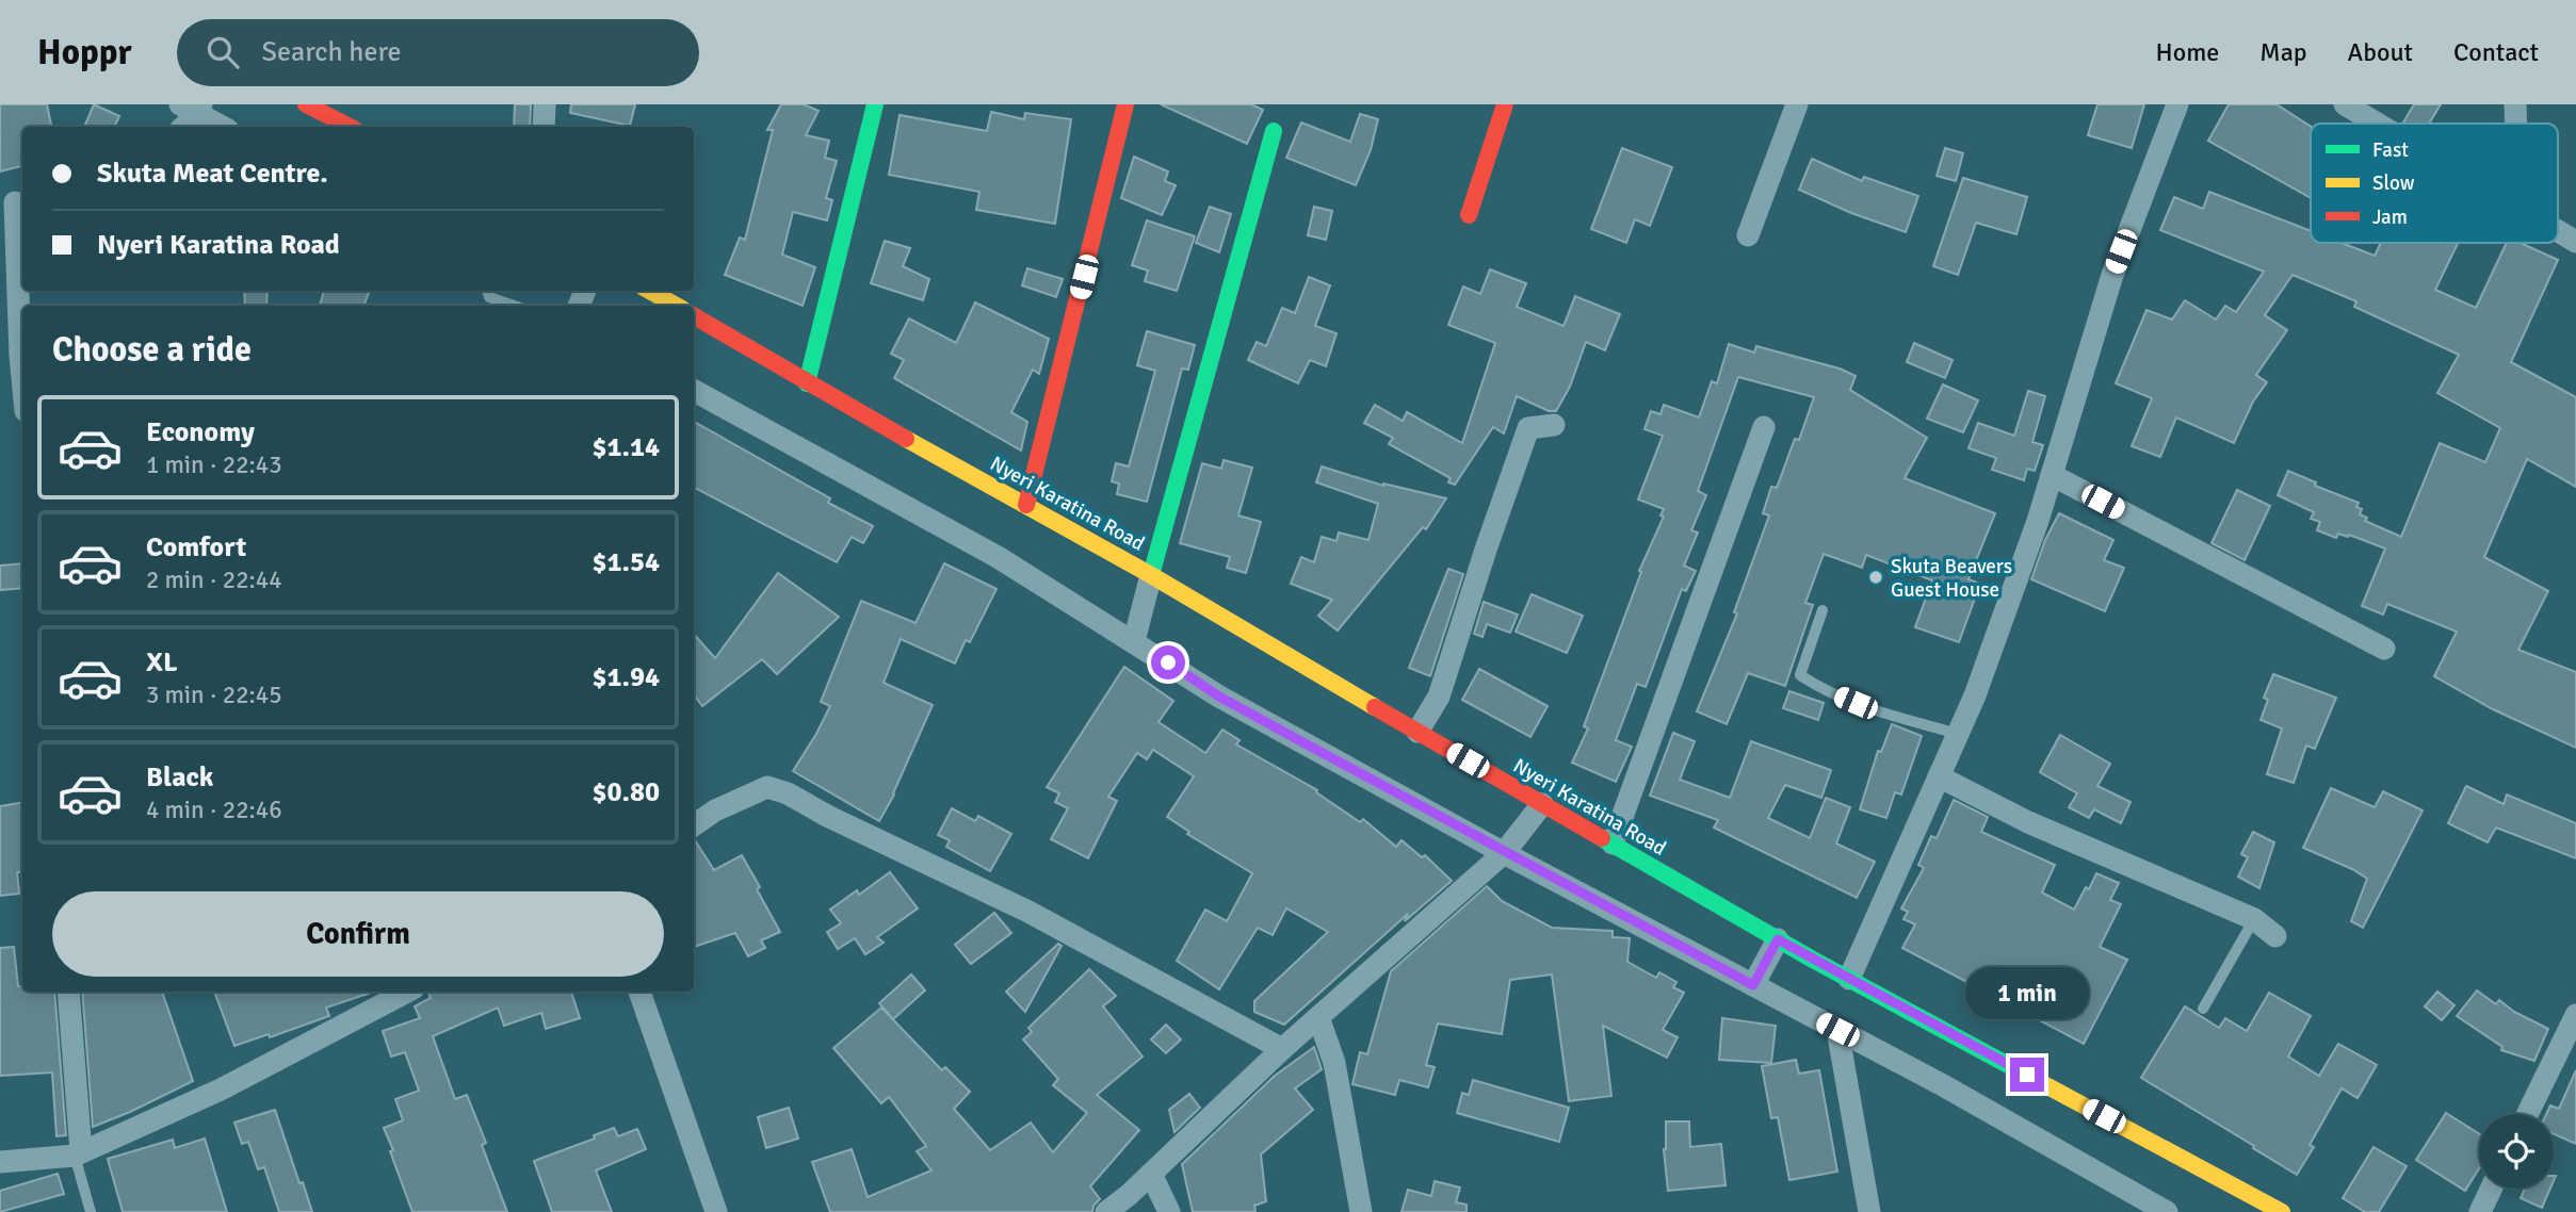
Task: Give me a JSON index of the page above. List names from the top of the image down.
{
  "streets": {
    "main road": ["Nyeri Karatina Road"]
  },
  "places": ["Skuta Beavers Guest House"],
  "legend": ["Fast", "Slow", "Jam"],
  "page": {
    "header": "Hoppr",
    "search": "Search here",
    "nav": [
      "Home",
      "Map",
      "About",
      "Contact"
    ],
    "banner": ["Skuta Meat Centre.", "Nyeri Karatina Road"],
    "heading": "Choose a ride",
    "list": [
      {
        "name": "Economy",
        "note": "1 min · 22:43",
        "value": "$1.14"
      },
      {
        "name": "Comfort",
        "note": "2 min · 22:44",
        "value": "$1.54"
      },
      {
        "name": "XL",
        "note": "3 min · 22:45",
        "value": "$1.94"
      },
      {
        "name": "Black",
        "note": "4 min · 22:46",
        "value": "$0.80"
      }
    ],
    "buttons": "Confirm",
    "bubble": "1 min"
  }
}
